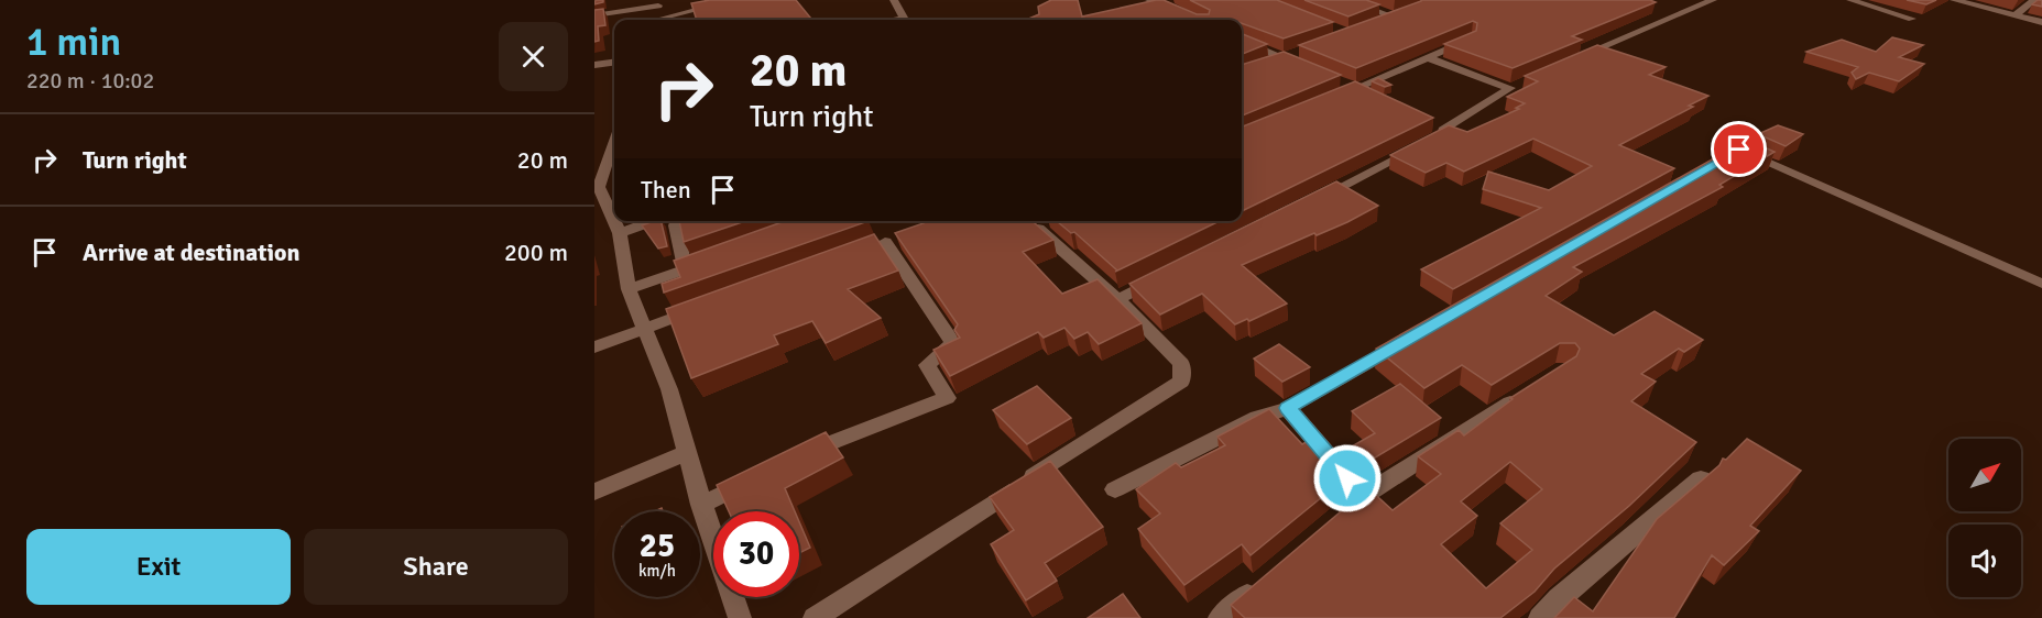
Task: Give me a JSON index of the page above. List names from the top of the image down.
{
  "north": "top right",
  "page": {
    "heading": ["1 min", "220 m · 10:02"],
    "turn": ["20 m", "Turn right"],
    "list": [
      {
        "name": "Turn right",
        "value": "20 m"
      },
      {
        "name": "Arrive at destination",
        "value": "200 m"
      }
    ],
    "then": "Then",
    "speed": "25 km/h",
    "limit": "30",
    "buttons": ["Exit", "Share"]
  }
}
